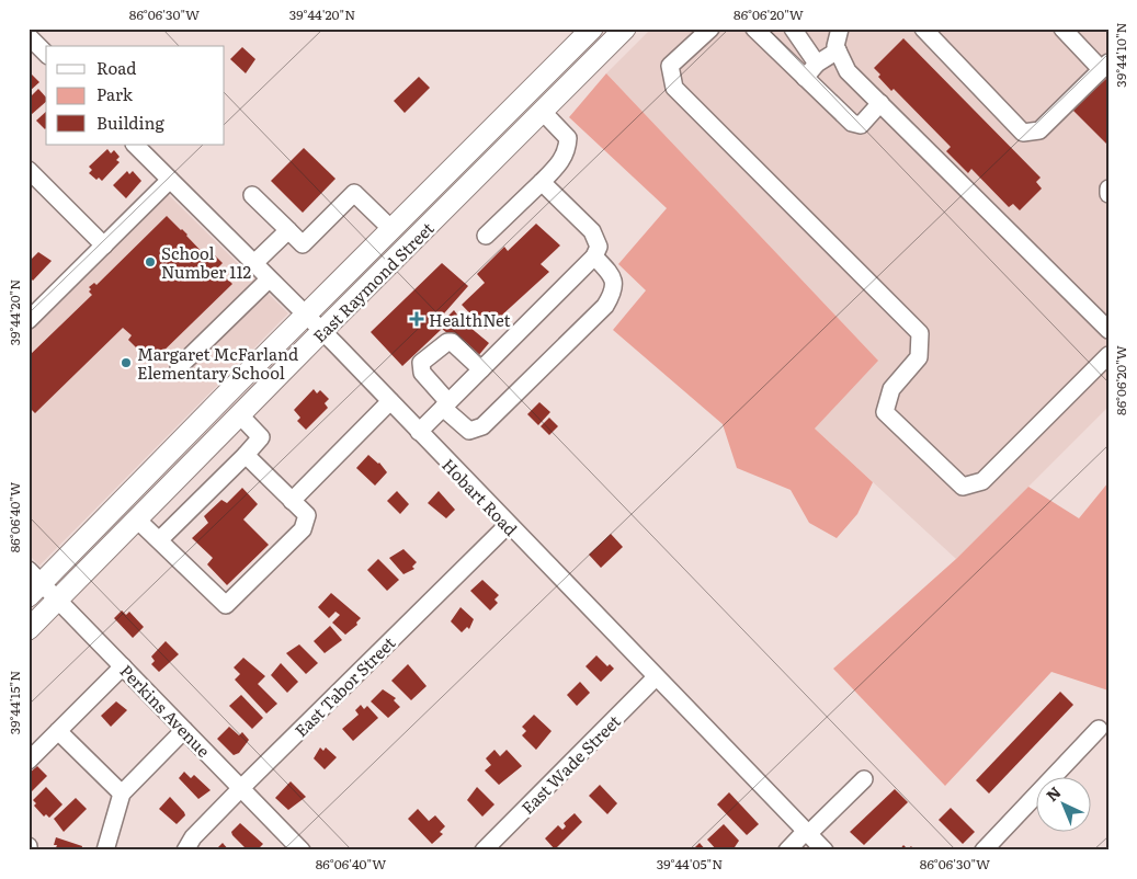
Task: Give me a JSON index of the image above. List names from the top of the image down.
{
  "streets": {
    "main road": ["East Raymond Street"],
    "street": [
      "Hobart Road",
      "East Tabor Street",
      "Perkins Avenue",
      "East Wade Street"
    ]
  },
  "crossings": [
    ["East Raymond Street", "Hobart Road"],
    ["East Raymond Street", "Perkins Avenue"],
    ["Hobart Road", "East Tabor Street"],
    ["Hobart Road", "East Wade Street"],
    ["East Tabor Street", "Perkins Avenue"]
  ],
  "places": {
    "other": ["School Number 112", "Margaret McFarland Elementary School"],
    "health": ["HealthNet"]
  },
  "legend": ["Road", "Park", "Building"],
  "north": "top left",
  "coordinates": [
    "86°06'30\"W",
    "39°44'20\"N",
    "86°06'20\"W",
    "39°44'10\"N",
    "86°06'40\"W",
    "39°44'15\"N",
    "39°44'05\"N"
  ]
}
